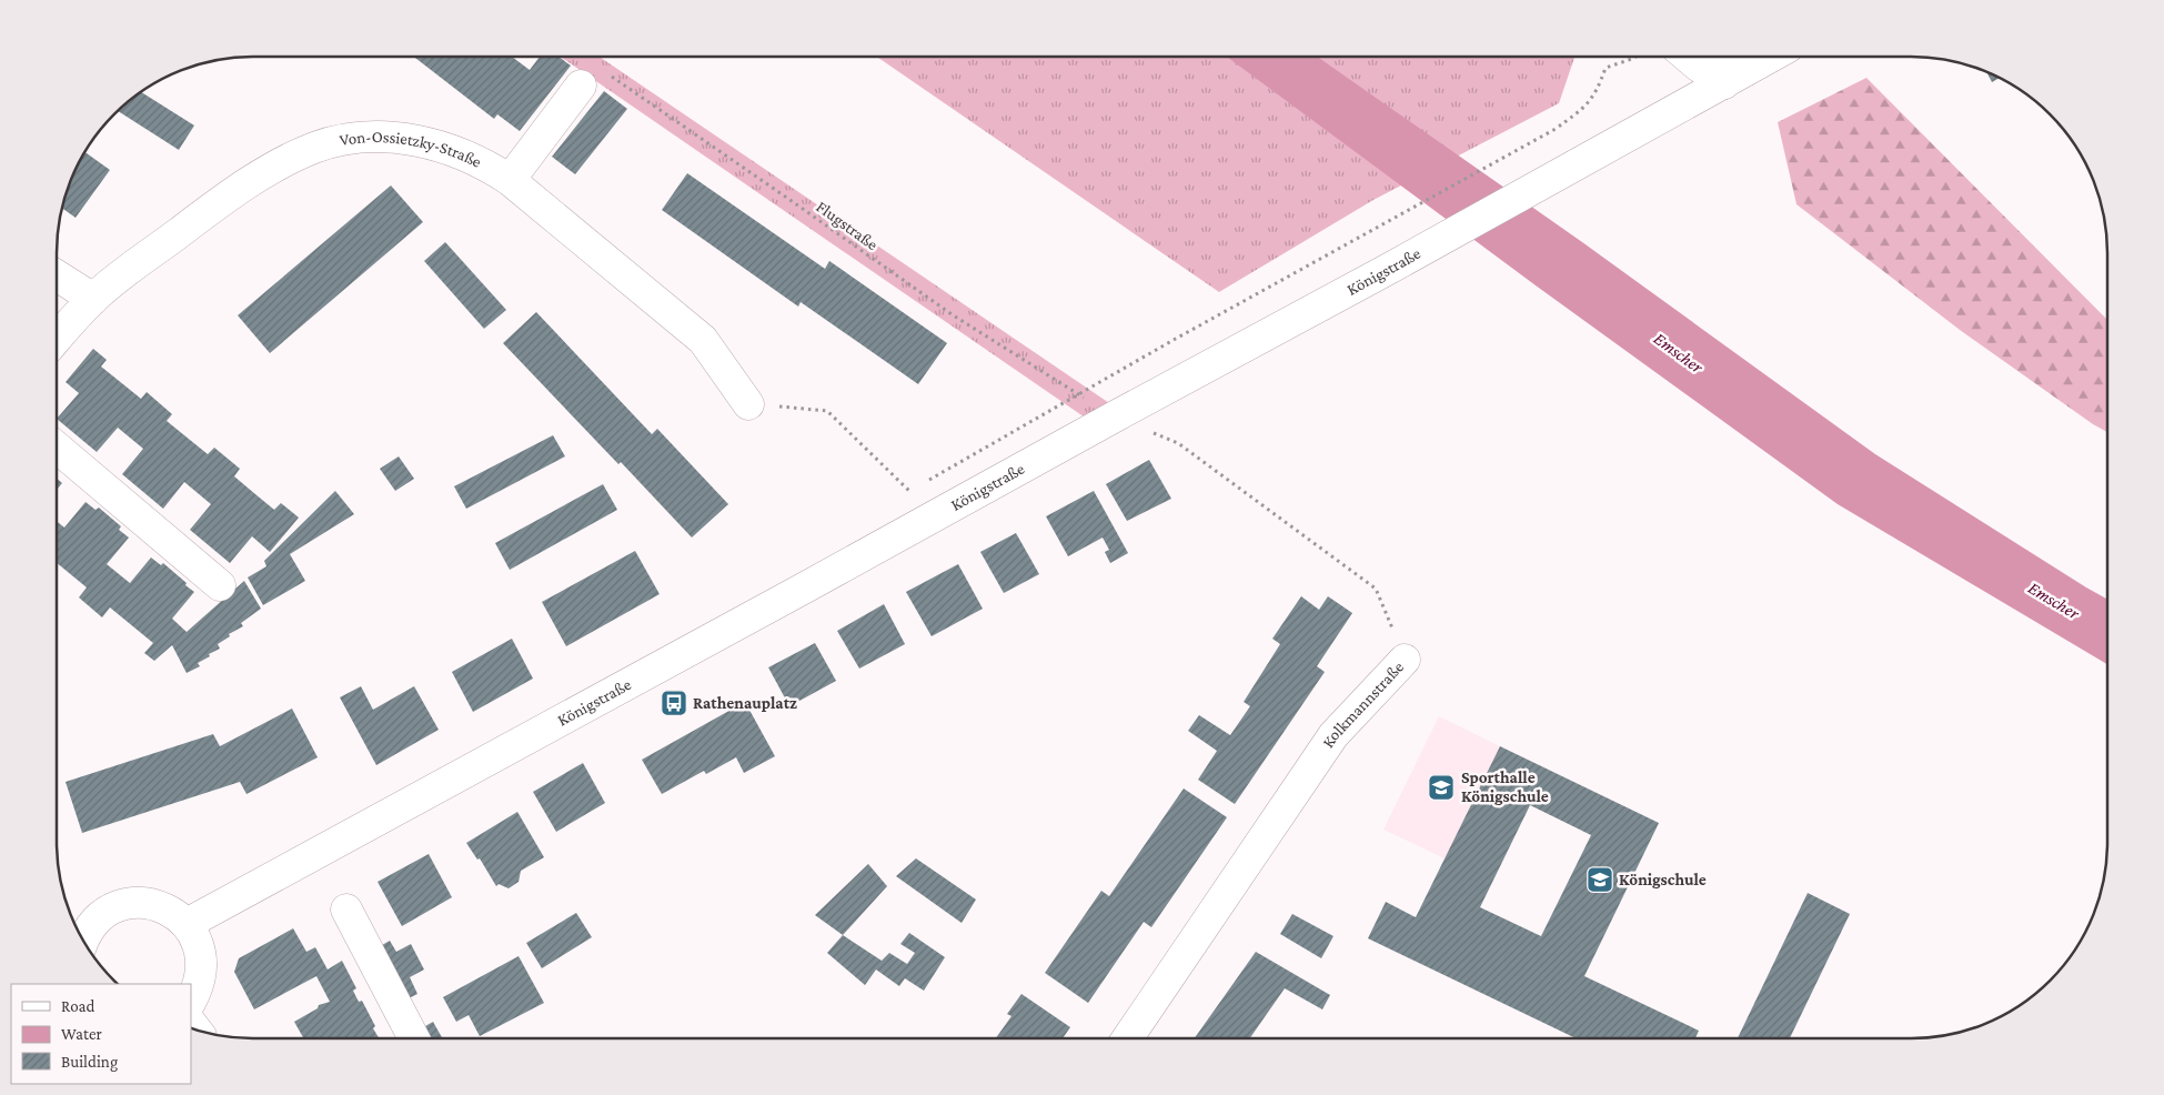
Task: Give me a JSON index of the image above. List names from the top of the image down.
{
  "streets": {
    "main road": ["Von-Ossietzky-Straße", "Königstraße", "Kolkmannstraße"],
    "path": ["Flugstraße"]
  },
  "crossings": [
    ["Flugstraße", "Königstraße"],
    ["Flugstraße", "Kolkmannstraße"],
    ["Königstraße", "Kolkmannstraße"]
  ],
  "water": ["Emscher"],
  "places": {
    "bus stop": ["Rathenauplatz"],
    "school or university": ["Sporthalle Königschule", "Königschule"]
  },
  "legend": ["Road", "Water", "Building"]
}
